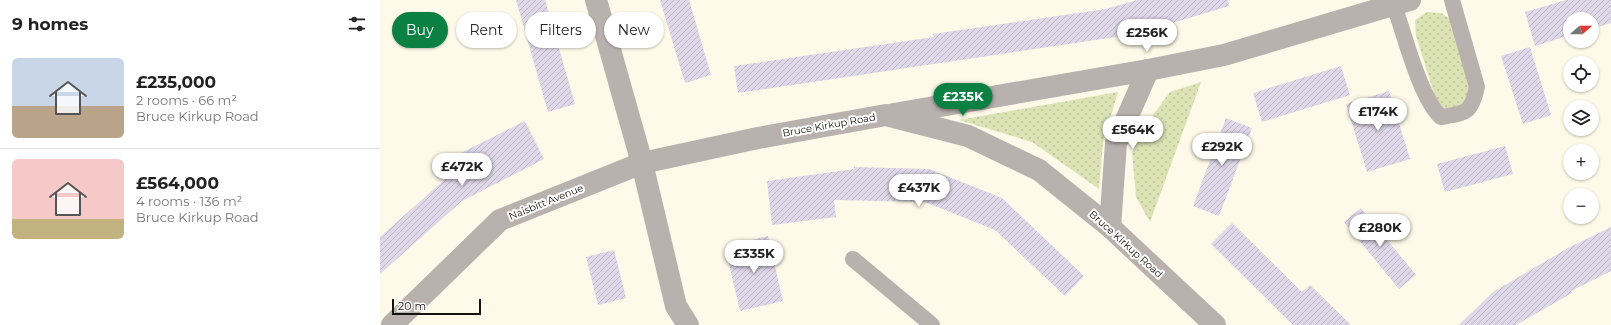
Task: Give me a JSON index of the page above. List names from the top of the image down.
{
  "streets": {
    "street": ["Bruce Kirkup Road", "Naisbitt Avenue"]
  },
  "crossings": [
    ["Bruce Kirkup Road", "Naisbitt Avenue"]
  ],
  "scale_bar": "20 m",
  "north": "right",
  "page": {
    "heading": "9 homes",
    "map_buttons": ["+", "−"],
    "chip": [
      "Buy",
      "Rent",
      "Filters",
      "New"
    ],
    "price": [
      "£256K",
      "£235K",
      "£174K",
      "£564K",
      "£292K",
      "£472K",
      "£437K",
      "£280K",
      "£335K"
    ],
    "list": [
      {
        "name": "£235,000",
        "note": "2 rooms · 66 m² · Bruce Kirkup Road"
      },
      {
        "name": "£564,000",
        "note": "4 rooms · 136 m² · Bruce Kirkup Road"
      }
    ],
    "scale": "20 m"
  }
}
